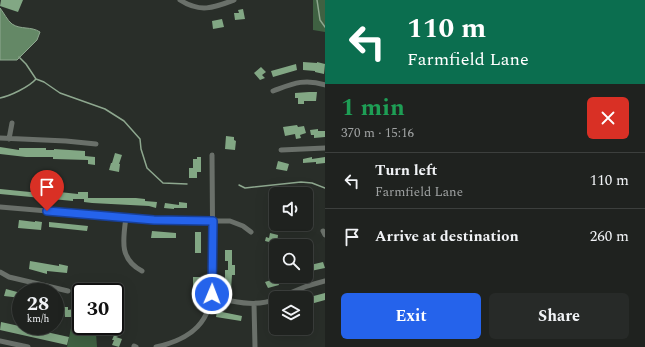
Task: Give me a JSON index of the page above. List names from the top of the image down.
{
  "page": {
    "turn": ["110 m", "Farmfield Lane"],
    "heading": ["1 min", "370 m · 15:16"],
    "list": [
      {
        "name": "Turn left",
        "note": "Farmfield Lane",
        "value": "110 m"
      },
      {
        "name": "Arrive at destination",
        "value": "260 m"
      }
    ],
    "speed": "28 km/h",
    "limit": "30",
    "buttons": ["Exit", "Share"]
  }
}
